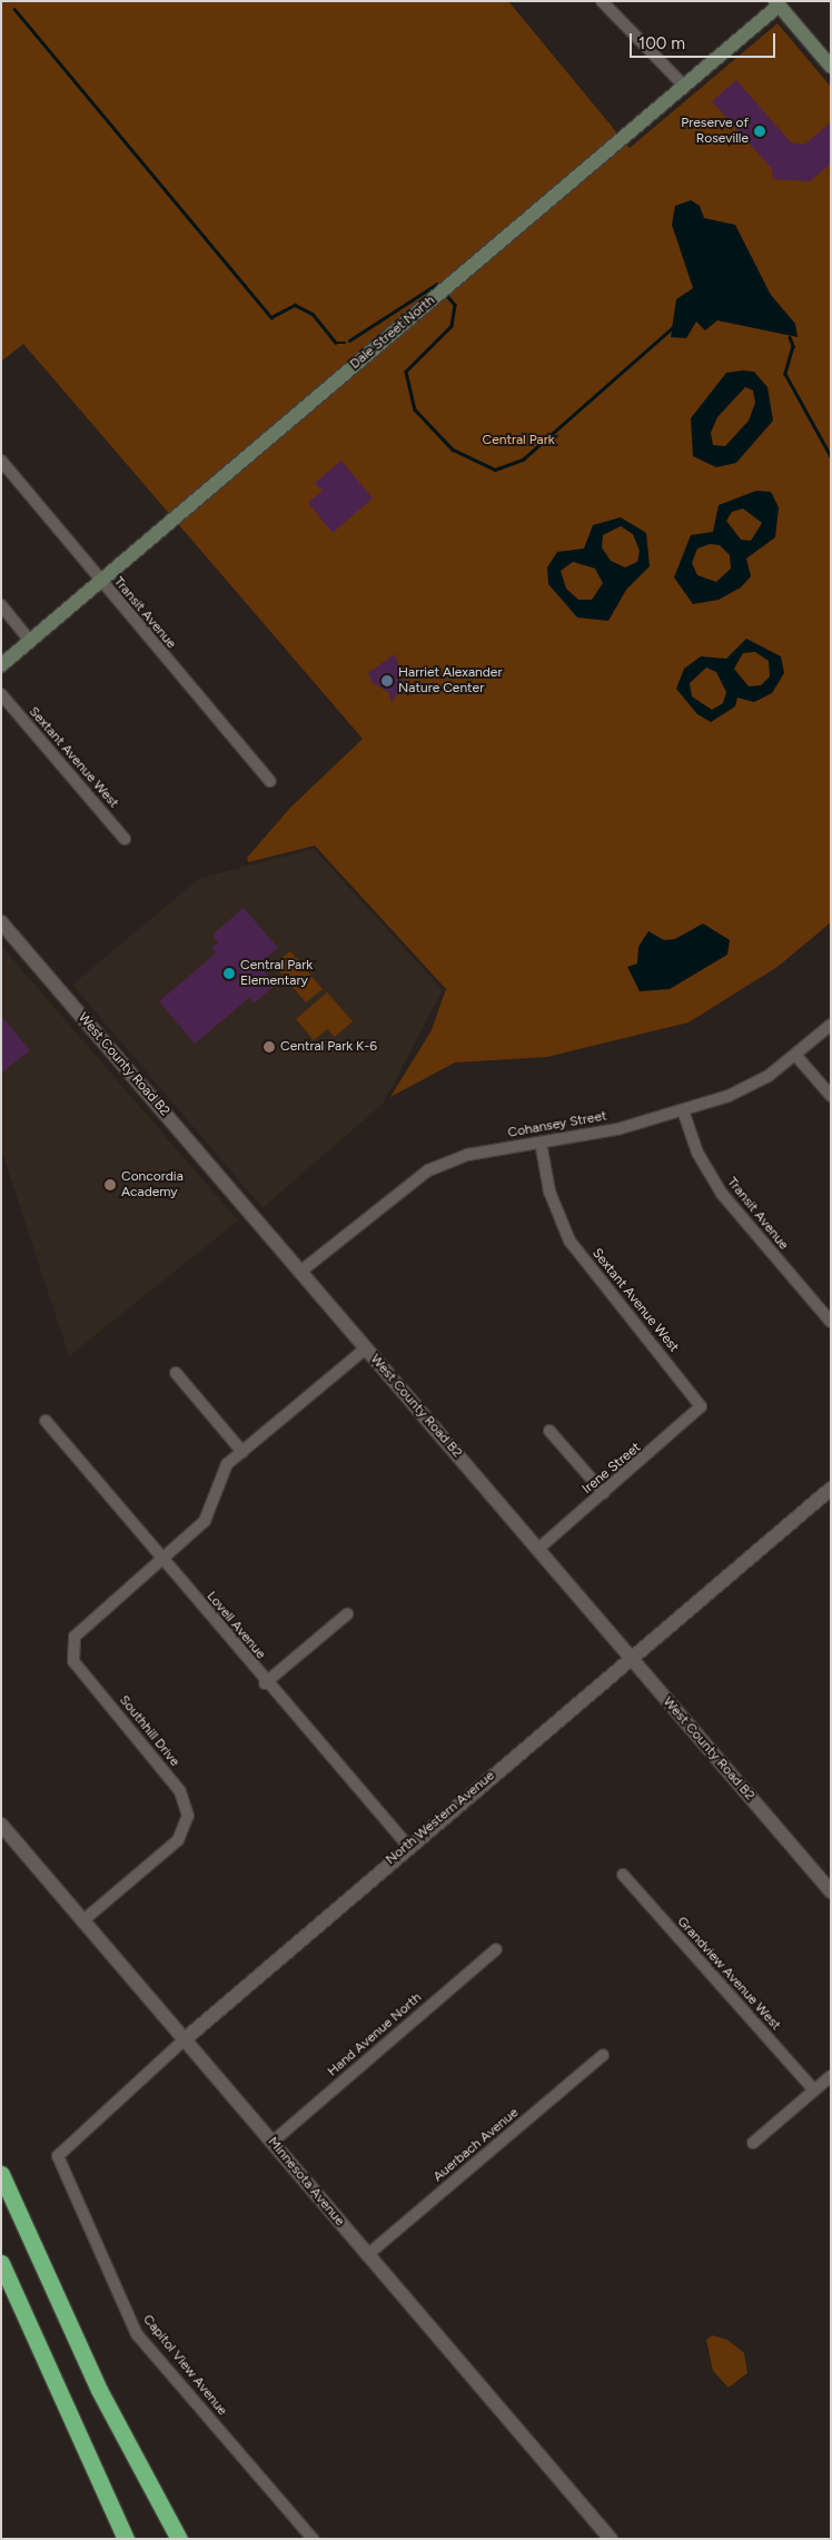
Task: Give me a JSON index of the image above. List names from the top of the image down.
{
  "streets": {
    "main road": ["Dale Street North"],
    "street": [
      "Transit Avenue",
      "Sextant Avenue West",
      "West County Road B2",
      "Cohansey Street",
      "Irene Street",
      "Lovell Avenue",
      "Southhill Drive",
      "North Western Avenue",
      "Grandview Avenue West",
      "Hand Avenue North",
      "Auerbach Avenue",
      "Minnesota Avenue",
      "Capitol View Avenue"
    ]
  },
  "crossings": [
    ["Dale Street North", "Transit Avenue"],
    ["Transit Avenue", "Cohansey Street"],
    ["Sextant Avenue West", "Cohansey Street"],
    ["Sextant Avenue West", "Irene Street"],
    ["West County Road B2", "Cohansey Street"],
    ["West County Road B2", "Irene Street"],
    ["West County Road B2", "North Western Avenue"],
    ["Lovell Avenue", "Southhill Drive"],
    ["Lovell Avenue", "North Western Avenue"],
    ["Southhill Drive", "Minnesota Avenue"],
    ["North Western Avenue", "Minnesota Avenue"],
    ["North Western Avenue", "Capitol View Avenue"],
    ["Hand Avenue North", "Minnesota Avenue"],
    ["Auerbach Avenue", "Minnesota Avenue"]
  ],
  "parks": ["Central Park"],
  "places": [
    "Preserve of Roseville",
    "Harriet Alexander Nature Center",
    "Central Park Elementary",
    "Central Park K-6",
    "Concordia Academy"
  ],
  "scale_bar": "100 m"
}
